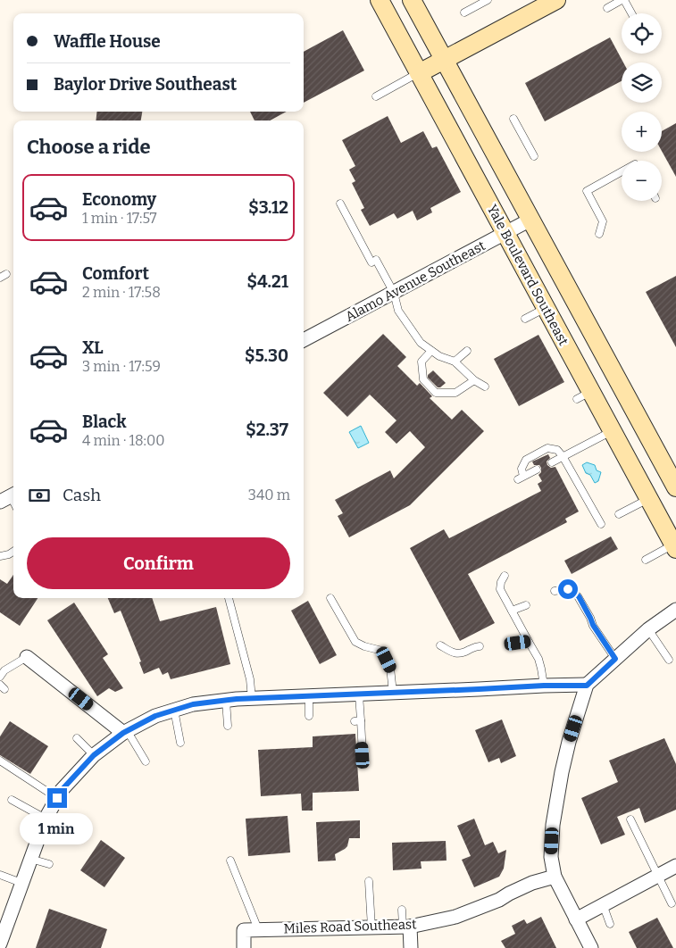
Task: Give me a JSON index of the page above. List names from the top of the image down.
{
  "streets": {
    "main road": ["Yale Boulevard Southeast"],
    "street": ["Alamo Avenue Southeast", "Miles Road Southeast"]
  },
  "crossings": [
    ["Yale Boulevard Southeast", "Alamo Avenue Southeast"]
  ],
  "page": {
    "map_buttons": ["+", "−"],
    "banner": ["Waffle House", "Baylor Drive Southeast"],
    "heading": "Choose a ride",
    "list": [
      {
        "name": "Economy",
        "note": "1 min · 17:57",
        "value": "$3.12"
      },
      {
        "name": "Comfort",
        "note": "2 min · 17:58",
        "value": "$4.21"
      },
      {
        "name": "XL",
        "note": "3 min · 17:59",
        "value": "$5.30"
      },
      {
        "name": "Black",
        "note": "4 min · 18:00",
        "value": "$2.37"
      }
    ],
    "pay": ["Cash", "340 m"],
    "buttons": "Confirm",
    "bubble": "1 min"
  }
}
